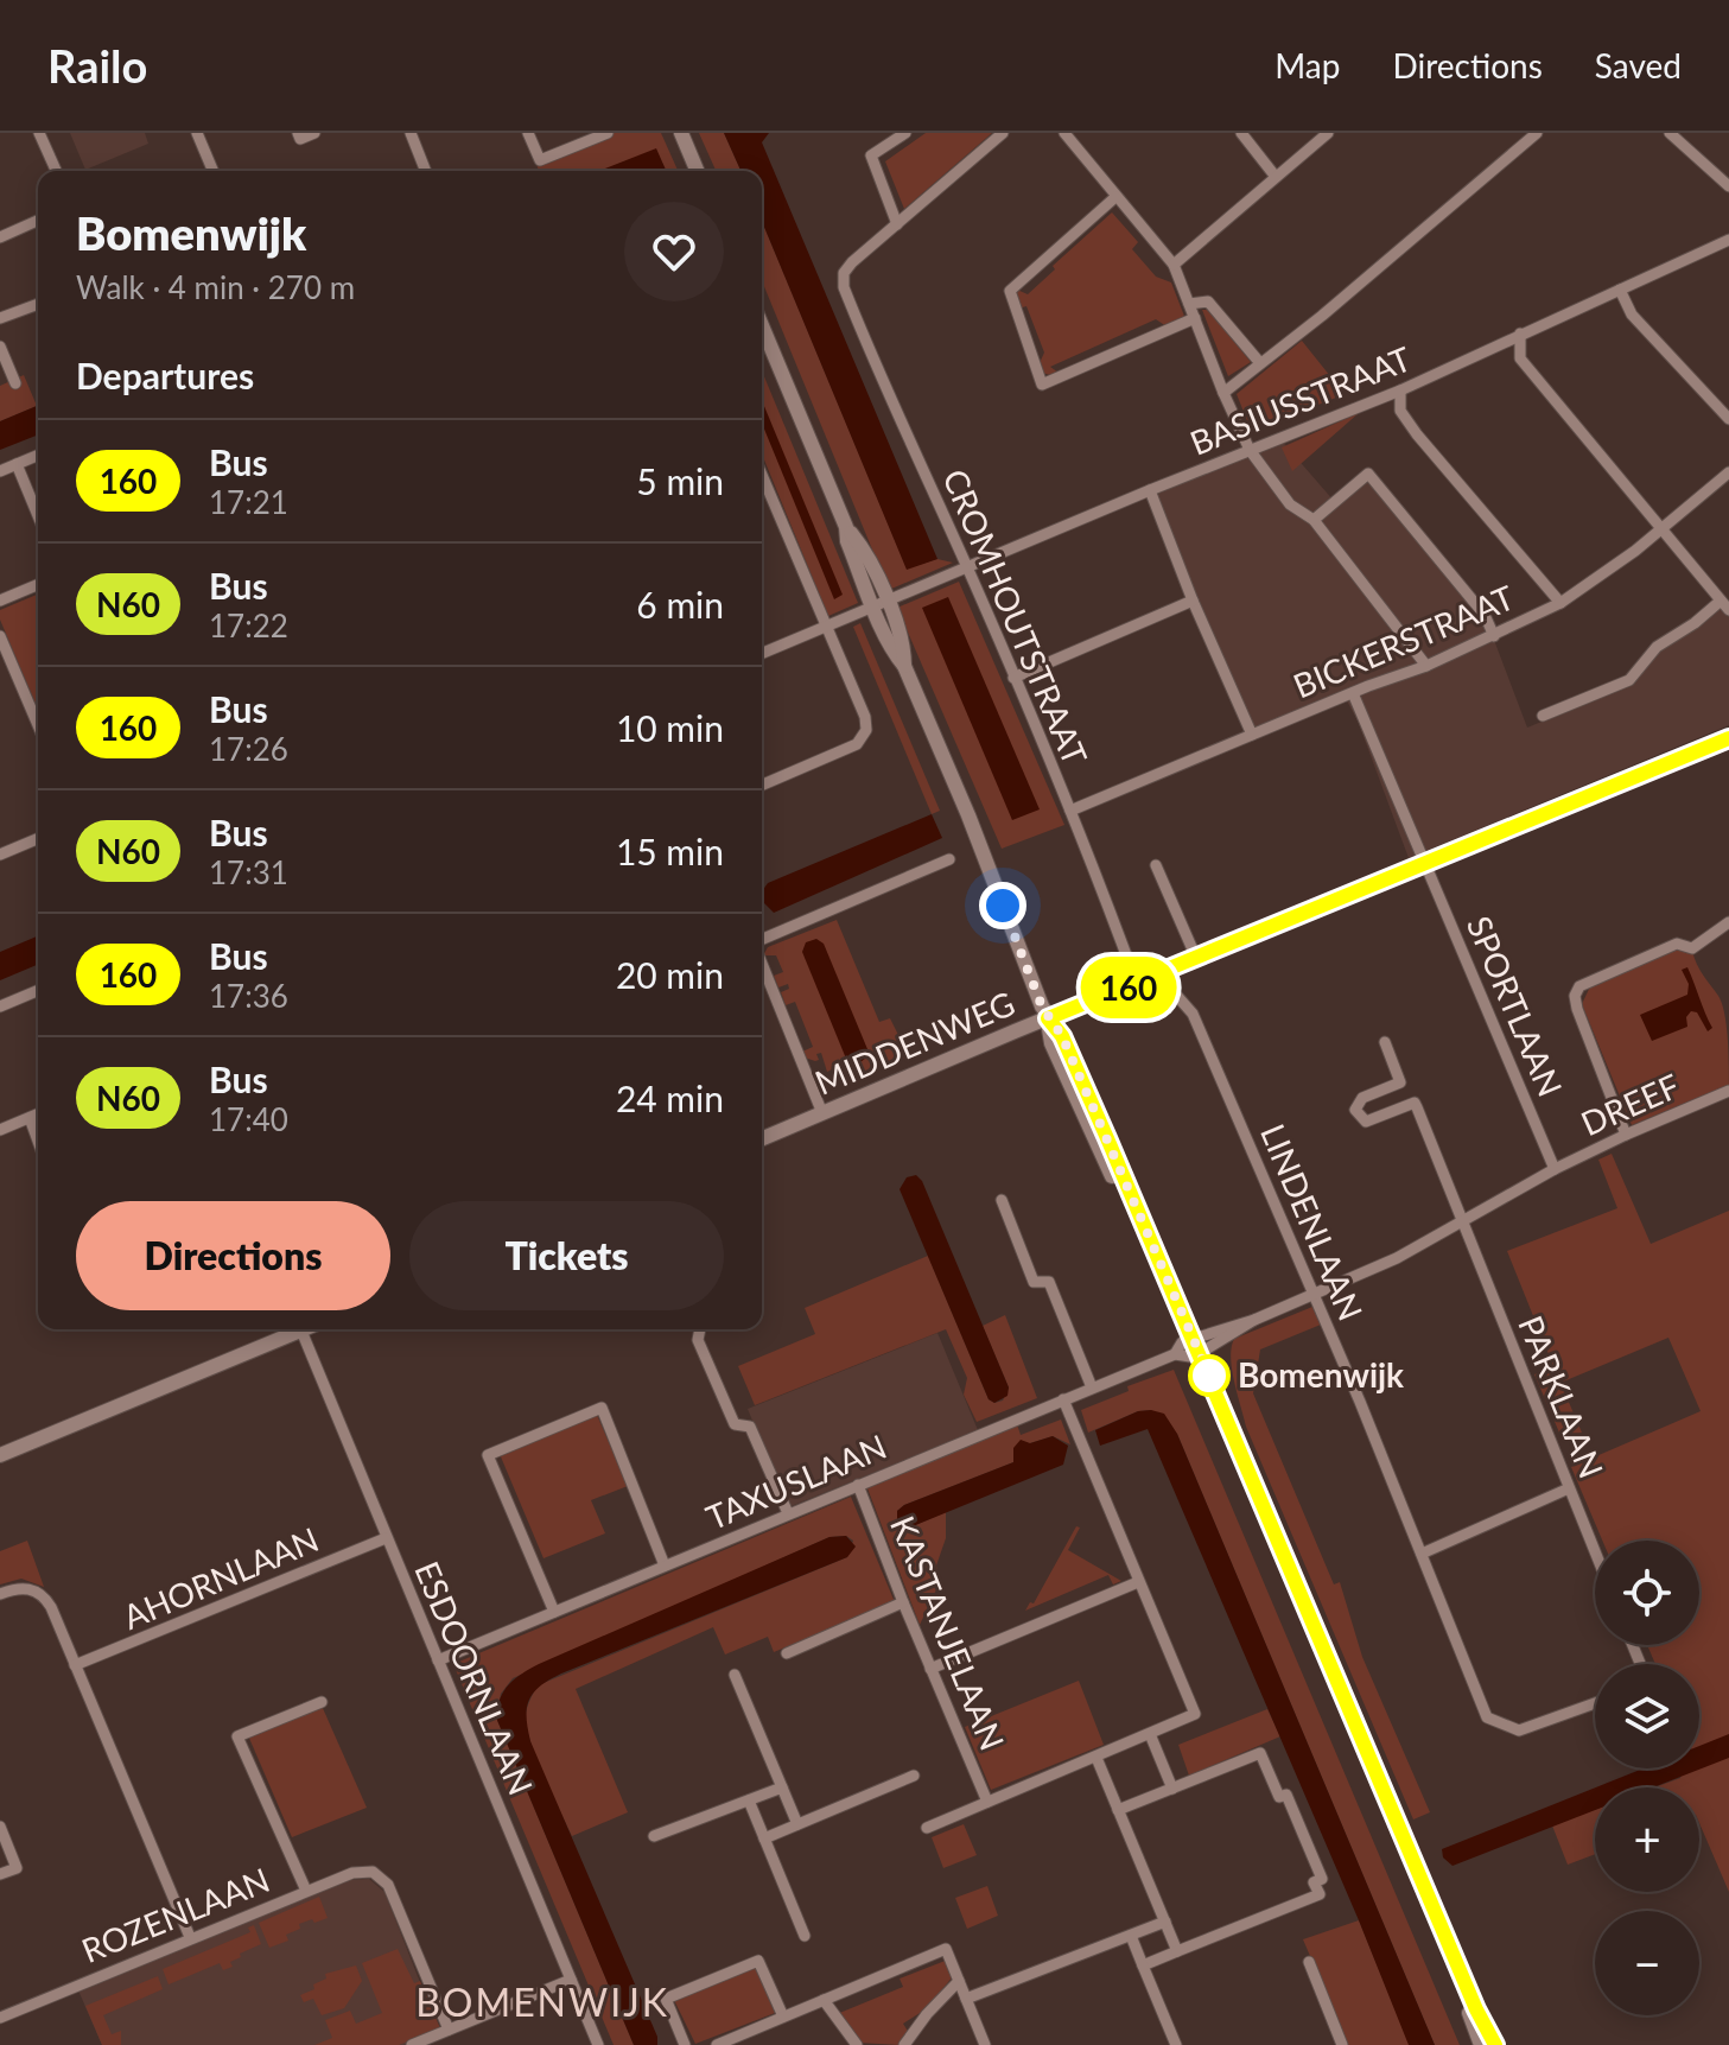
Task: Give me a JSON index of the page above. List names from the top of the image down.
{
  "streets": {
    "street": [
      "BASIUSSTRAAT",
      "CROMHOUTSTRAAT",
      "BICKERSTRAAT",
      "SPORTLAAN",
      "MIDDENWEG",
      "DREEF",
      "LINDENLAAN",
      "PARKLAAN",
      "TAXUSLAAN",
      "AHORNLAAN",
      "KASTANJELAAN",
      "ESDOORNLAAN",
      "ROZENLAAN"
    ]
  },
  "crossings": [
    ["BASIUSSTRAAT", "CROMHOUTSTRAAT"],
    ["CROMHOUTSTRAAT", "BICKERSTRAAT"],
    ["CROMHOUTSTRAAT", "MIDDENWEG"],
    ["BICKERSTRAAT", "SPORTLAAN"],
    ["SPORTLAAN", "MIDDENWEG"],
    ["SPORTLAAN", "DREEF"],
    ["MIDDENWEG", "LINDENLAAN"],
    ["DREEF", "LINDENLAAN"],
    ["DREEF", "PARKLAAN"],
    ["TAXUSLAAN", "KASTANJELAAN"],
    ["TAXUSLAAN", "ESDOORNLAAN"],
    ["AHORNLAAN", "ESDOORNLAAN"]
  ],
  "districts": ["BOMENWIJK"],
  "places": ["Bomenwijk"],
  "lines": ["bus line 160"],
  "page": {
    "header": "Railo",
    "nav": ["Map", "Directions", "Saved"],
    "on_map": "160",
    "heading": [
      ["Bomenwijk", "Walk · 4 min · 270 m"],
      "Departures"
    ],
    "list": [
      {
        "mark": "160",
        "name": "Bus",
        "note": "17:21",
        "value": "5 min"
      },
      {
        "mark": "N60",
        "name": "Bus",
        "note": "17:22",
        "value": "6 min"
      },
      {
        "mark": "160",
        "name": "Bus",
        "note": "17:26",
        "value": "10 min"
      },
      {
        "mark": "N60",
        "name": "Bus",
        "note": "17:31",
        "value": "15 min"
      },
      {
        "mark": "160",
        "name": "Bus",
        "note": "17:36",
        "value": "20 min"
      },
      {
        "mark": "N60",
        "name": "Bus",
        "note": "17:40",
        "value": "24 min"
      }
    ],
    "buttons": ["Directions", "Tickets"],
    "map_buttons": ["+", "−"]
  }
}
